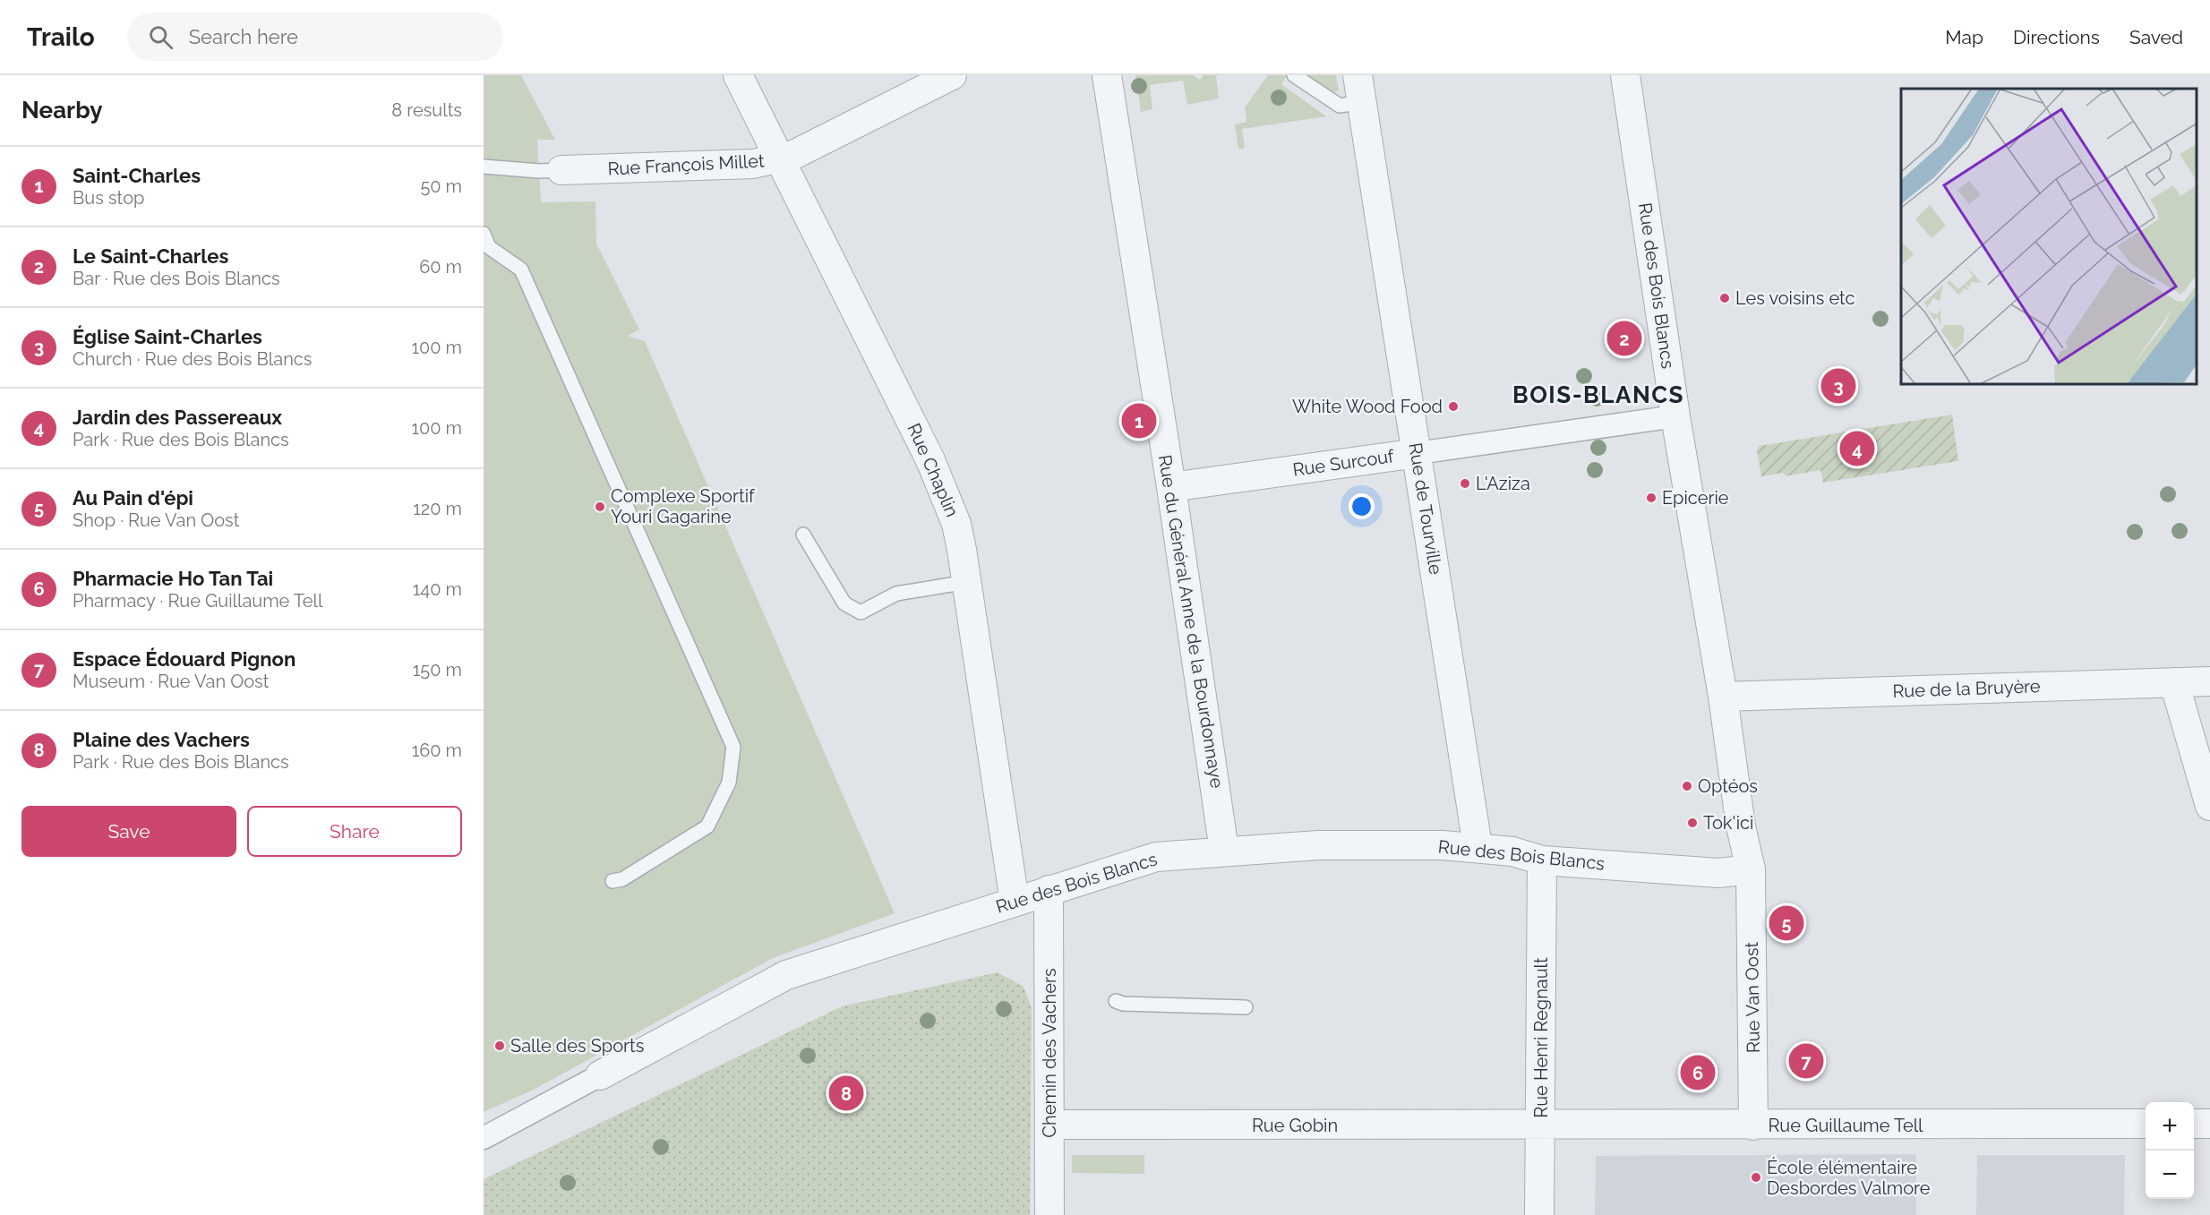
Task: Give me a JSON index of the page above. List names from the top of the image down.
{
  "streets": {
    "street": [
      "Rue François Millet",
      "Rue des Bois Blancs",
      "Rue Surcouf",
      "Rue Chaplin",
      "Rue de Tourville",
      "Rue du Général Anne de la Bourdonnaye",
      "Rue de la Bruyère",
      "Rue Van Oost",
      "Rue Henri Regnault",
      "Chemin des Vachers",
      "Rue Gobin",
      "Rue Guillaume Tell"
    ]
  },
  "crossings": [
    ["Rue François Millet", "Rue Chaplin"],
    ["Rue des Bois Blancs", "Rue Surcouf"],
    ["Rue des Bois Blancs", "Rue Chaplin"],
    ["Rue des Bois Blancs", "Rue de Tourville"],
    ["Rue des Bois Blancs", "Rue du Général Anne de la Bourdonnaye"],
    ["Rue des Bois Blancs", "Rue de la Bruyère"],
    ["Rue des Bois Blancs", "Rue Van Oost"],
    ["Rue des Bois Blancs", "Rue Henri Regnault"],
    ["Rue des Bois Blancs", "Chemin des Vachers"],
    ["Rue Surcouf", "Rue de Tourville"],
    ["Rue Surcouf", "Rue du Général Anne de la Bourdonnaye"],
    ["Rue Van Oost", "Rue Guillaume Tell"],
    ["Rue Henri Regnault", "Rue Gobin"],
    ["Rue Henri Regnault", "Rue Guillaume Tell"],
    ["Chemin des Vachers", "Rue Gobin"],
    ["Rue Gobin", "Rue Guillaume Tell"]
  ],
  "districts": ["BOIS-BLANCS"],
  "places": [
    "Les voisins etc",
    "White Wood Food",
    "L'Aziza",
    "Epicerie",
    "Complexe Sportif Youri Gagarine",
    "Optéos",
    "Tok'ici",
    "Salle des Sports",
    "École élémentaire Desbordes Valmore"
  ],
  "page": {
    "header": "Trailo",
    "search": "Search here",
    "nav": ["Map", "Directions", "Saved"],
    "heading": ["Nearby", "8 results"],
    "list": [
      {
        "mark": "1",
        "name": "Saint-Charles",
        "note": "Bus stop",
        "value": "50 m"
      },
      {
        "mark": "2",
        "name": "Le Saint-Charles",
        "note": "Bar · Rue des Bois Blancs",
        "value": "60 m"
      },
      {
        "mark": "3",
        "name": "Église Saint-Charles",
        "note": "Church · Rue des Bois Blancs",
        "value": "100 m"
      },
      {
        "mark": "4",
        "name": "Jardin des Passereaux",
        "note": "Park · Rue des Bois Blancs",
        "value": "100 m"
      },
      {
        "mark": "5",
        "name": "Au Pain d'épi",
        "note": "Shop · Rue Van Oost",
        "value": "120 m"
      },
      {
        "mark": "6",
        "name": "Pharmacie Ho Tan Tai",
        "note": "Pharmacy · Rue Guillaume Tell",
        "value": "140 m"
      },
      {
        "mark": "7",
        "name": "Espace Édouard Pignon",
        "note": "Museum · Rue Van Oost",
        "value": "150 m"
      },
      {
        "mark": "8",
        "name": "Plaine des Vachers",
        "note": "Park · Rue des Bois Blancs",
        "value": "160 m"
      }
    ],
    "pins": [
      "2",
      "3",
      "1",
      "4",
      "5",
      "7",
      "6",
      "8"
    ],
    "buttons": ["Save", "Share"],
    "map_buttons": ["+", "−"]
  }
}
